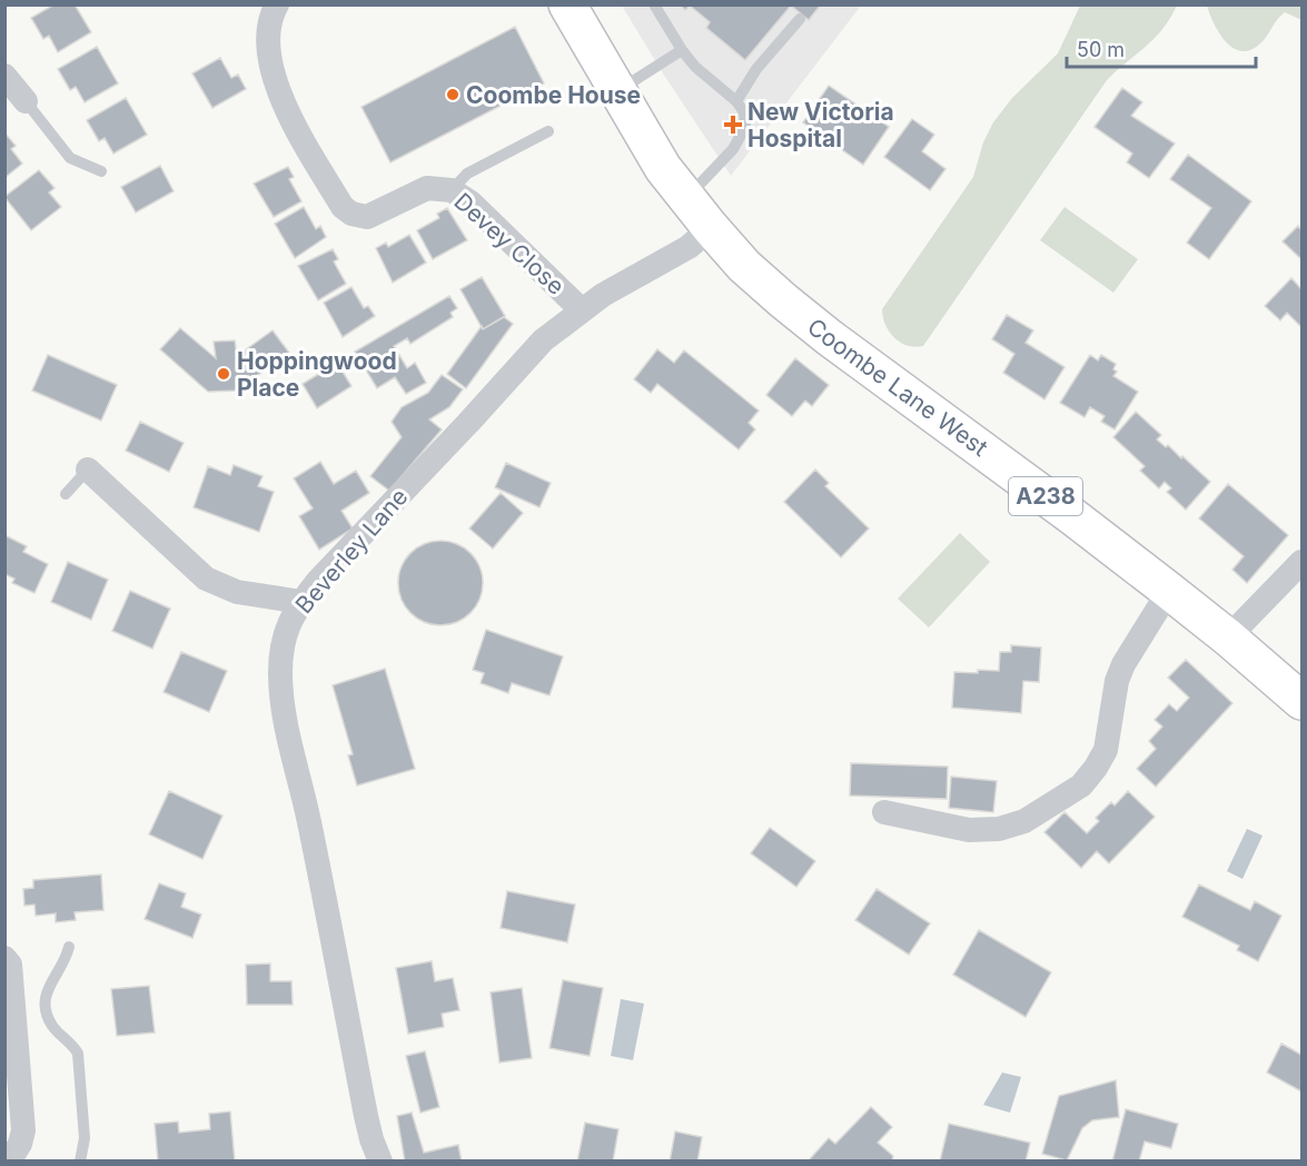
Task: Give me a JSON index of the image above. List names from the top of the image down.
{
  "streets": {
    "main road": ["Coombe Lane West", "A238"],
    "street": ["Devey Close", "Beverley Lane"]
  },
  "crossings": [
    ["Devey Close", "Beverley Lane"],
    ["Coombe Lane West", "Beverley Lane"]
  ],
  "places": {
    "other": ["Coombe House", "Hoppingwood Place"],
    "health": ["New Victoria Hospital"]
  },
  "scale_bar": "50 m"
}
